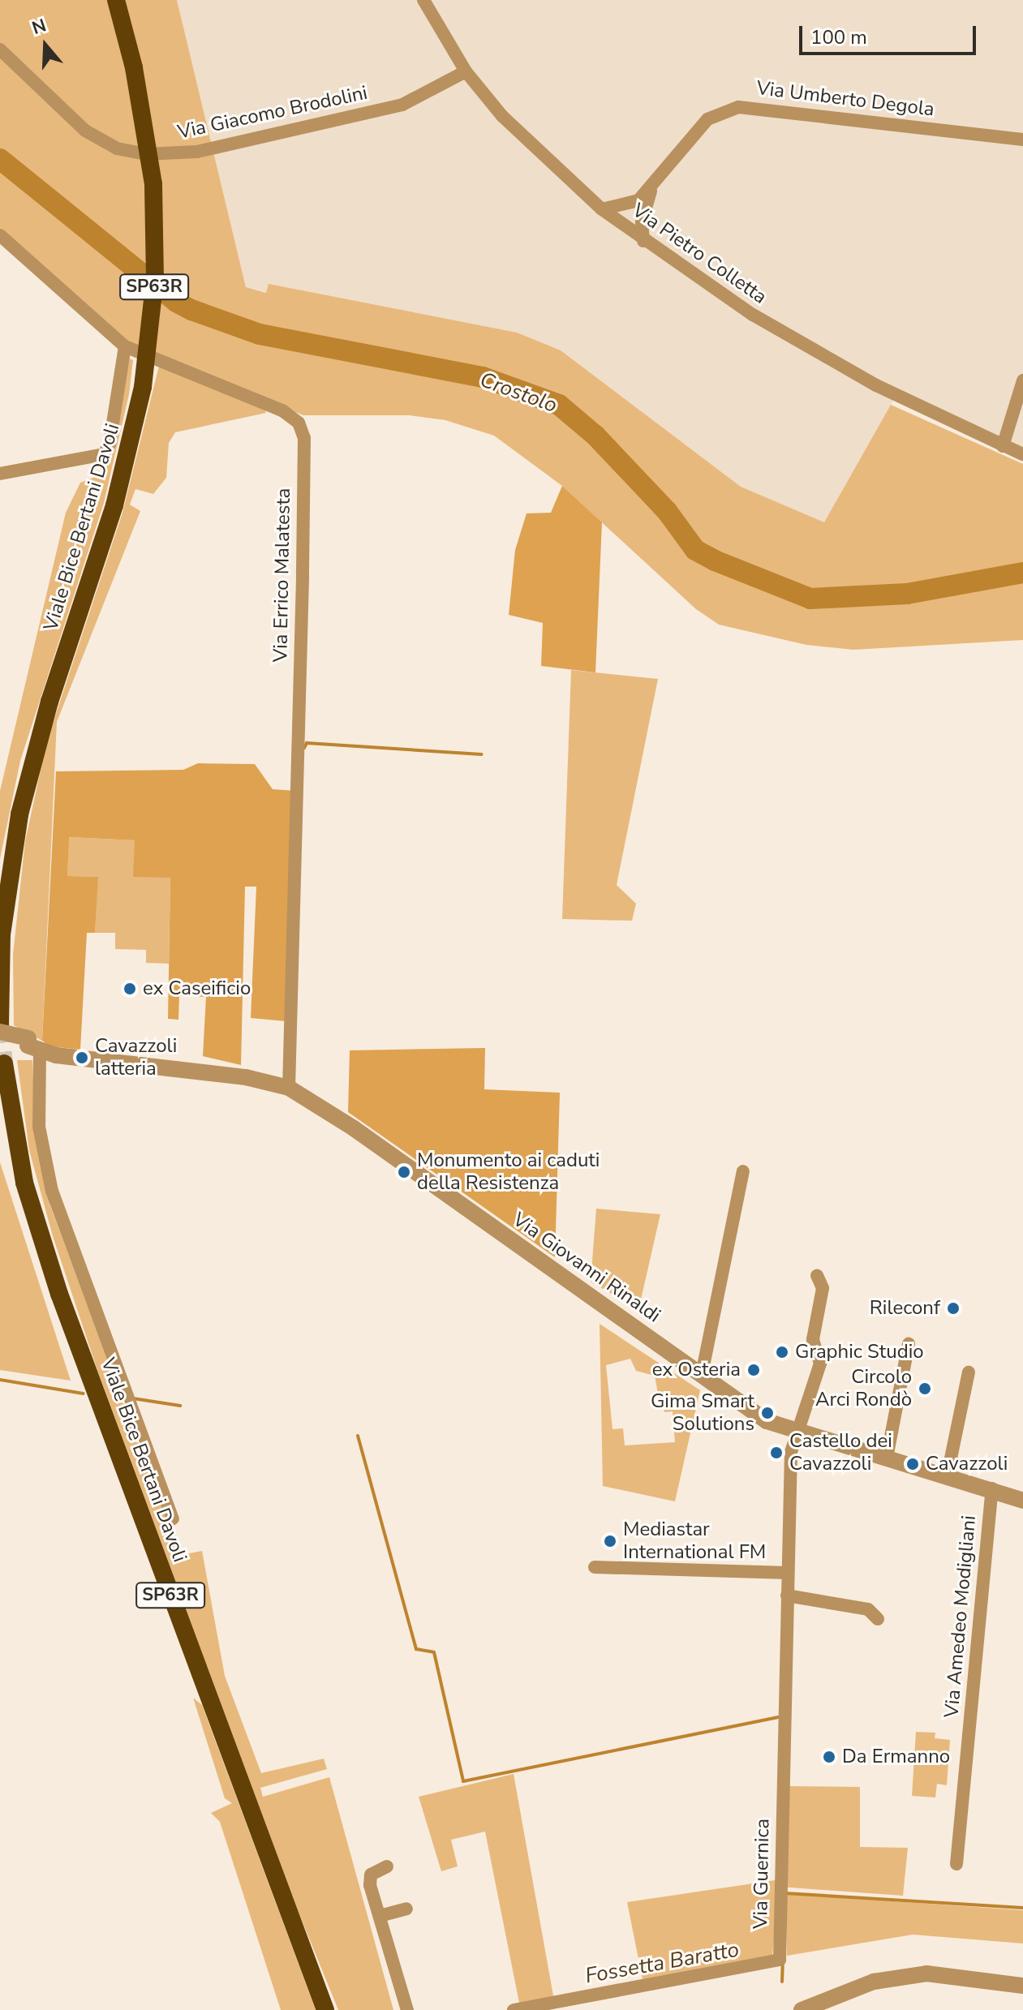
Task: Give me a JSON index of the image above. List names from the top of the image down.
{
  "streets": {
    "highway": ["SP63R", "Viale Bice Bertani Davoli"],
    "street": [
      "Via Umberto Degola",
      "Via Giacomo Brodolini",
      "Via Pietro Colletta",
      "Via Errico Malatesta",
      "Via Giovanni Rinaldi",
      "Via Amedeo Modigliani",
      "Via Guernica"
    ]
  },
  "crossings": [
    ["Via Umberto Degola", "Via Pietro Colletta"],
    ["Via Giacomo Brodolini", "Via Pietro Colletta"],
    ["Via Errico Malatesta", "Via Giovanni Rinaldi"],
    ["Via Giovanni Rinaldi", "Via Amedeo Modigliani"],
    ["Via Giovanni Rinaldi", "Via Guernica"]
  ],
  "water": ["Crostolo", "Fossetta Baratto"],
  "places": [
    "ex Caseificio",
    "Cavazzoli latteria",
    "Monumento ai caduti della Resistenza",
    "Rileconf",
    "Graphic Studio",
    "ex Osteria",
    "Circolo Arci Rondò",
    "Gima Smart Solutions",
    "Castello dei Cavazzoli",
    "Cavazzoli",
    "Mediastar International FM",
    "Da Ermanno"
  ],
  "scale_bar": "100 m",
  "north": "top"
}
